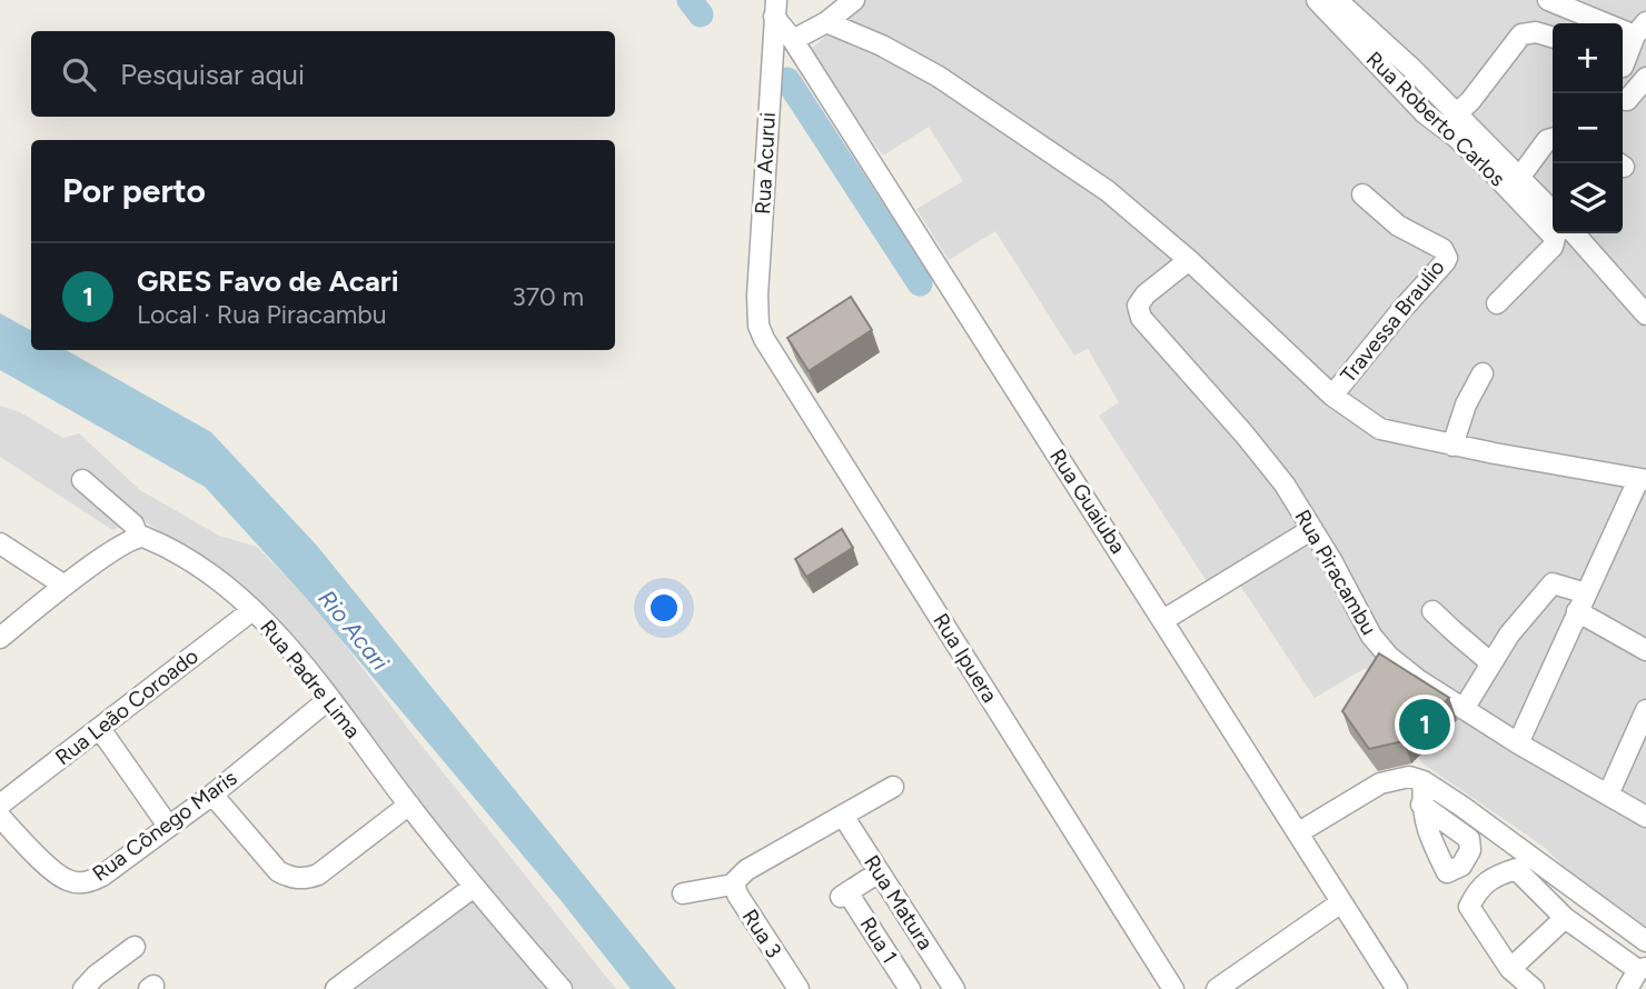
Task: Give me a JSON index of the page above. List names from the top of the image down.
{
  "streets": {
    "street": [
      "Rua Roberto Carlos",
      "Rua Acurui",
      "Travessa Braulio",
      "Rua Guaiuba",
      "Rua Piracambu",
      "Rua Ipuera",
      "Rua Padre Lima",
      "Rua Leão Coroado",
      "Rua Cônego Maris",
      "Rua Matura",
      "Rua 3",
      "Rua 1"
    ]
  },
  "crossings": [
    ["Rua Acurui", "Rua Guaiuba"],
    ["Rua Acurui", "Rua Ipuera"],
    ["Rua Padre Lima", "Rua Leão Coroado"],
    ["Rua Padre Lima", "Rua Cônego Maris"],
    ["Rua Matura", "Rua 1"]
  ],
  "water": ["Rio Acari"],
  "page": {
    "map_buttons": ["+", "−"],
    "search": "Pesquisar aqui",
    "heading": "Por perto",
    "list": [
      {
        "mark": "1",
        "name": "GRES Favo de Acari",
        "note": "Local · Rua Piracambu",
        "value": "370 m"
      }
    ],
    "pins": "1"
  }
}
